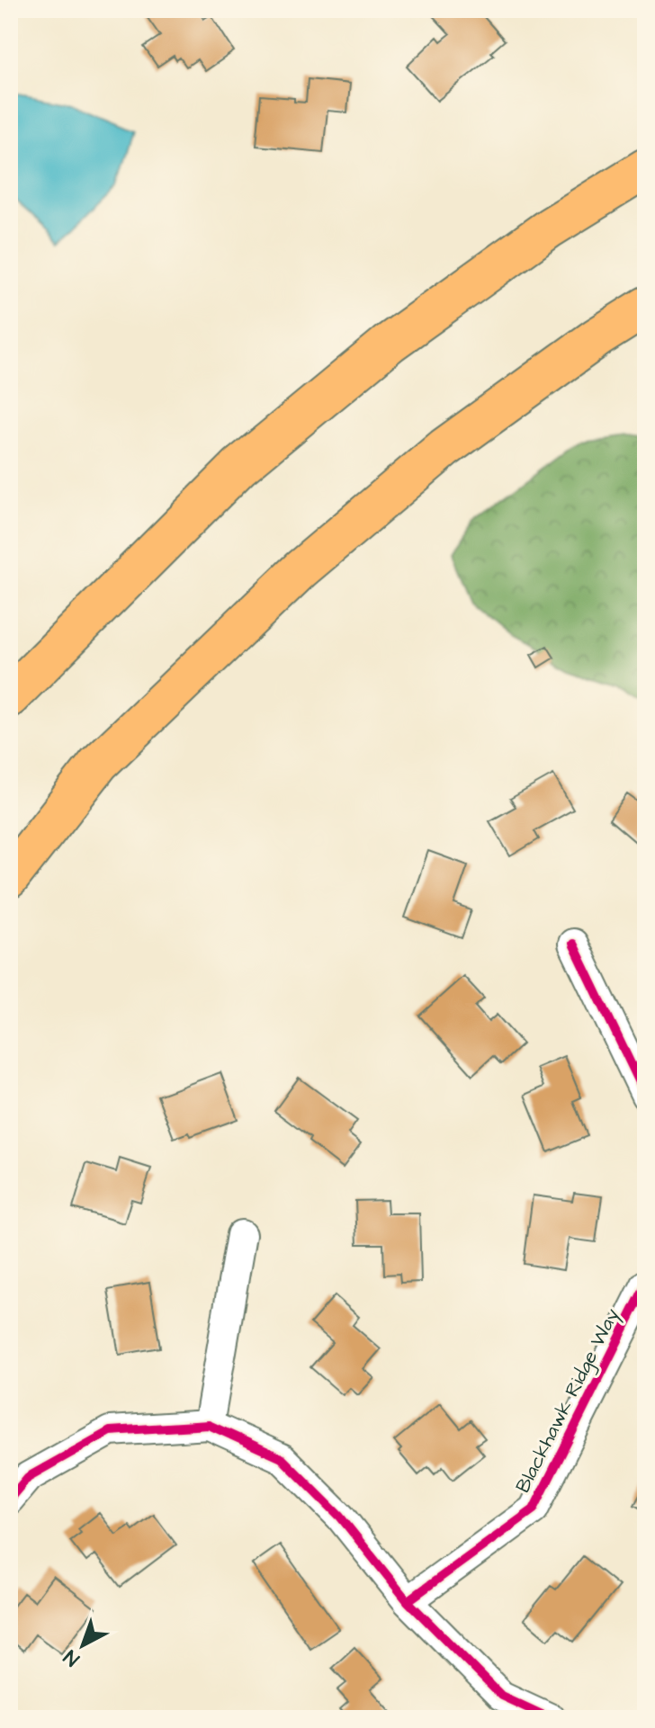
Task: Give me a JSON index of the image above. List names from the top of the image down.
{
  "streets": {
    "street": ["Blackhawk Ridge Way"]
  },
  "north": "bottom left"
}
